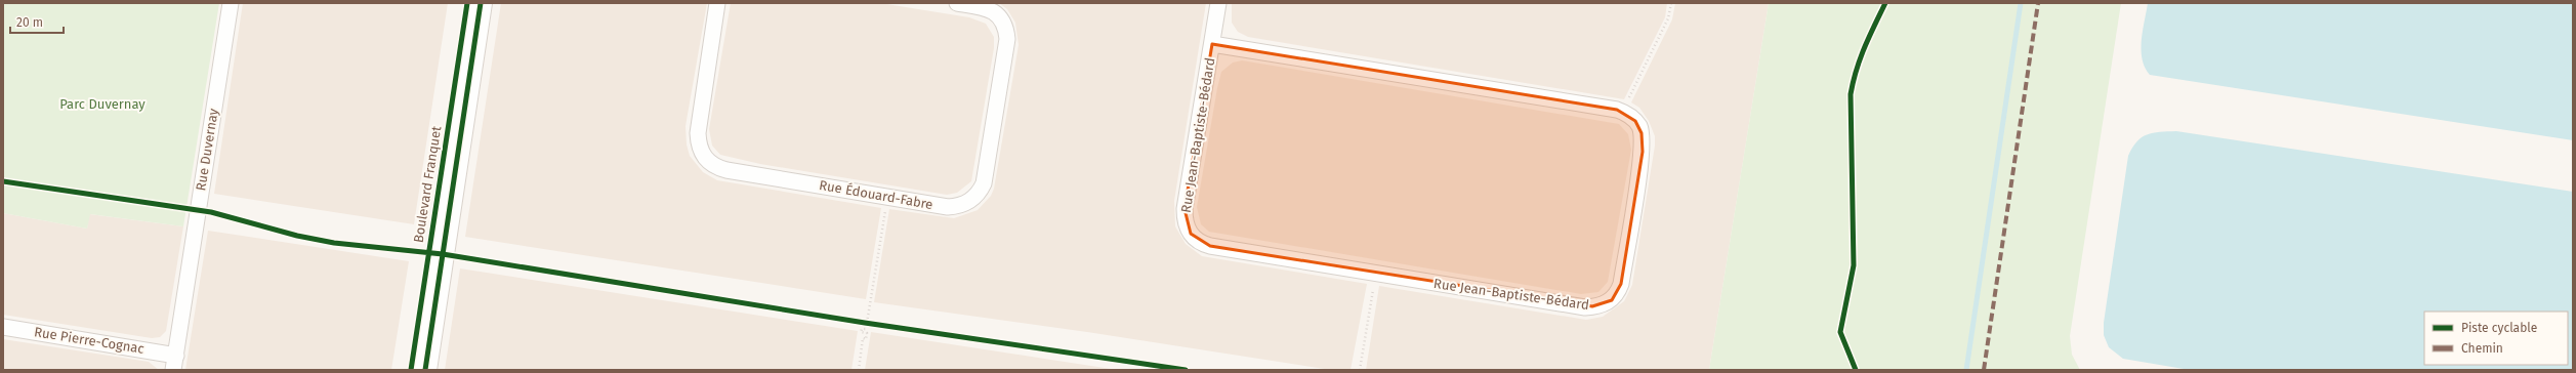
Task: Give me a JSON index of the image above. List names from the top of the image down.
{
  "streets": {
    "street": [
      "Rue Jean-Baptiste-Bédard",
      "Rue Duvernay",
      "Boulevard Franquet",
      "Rue Édouard-Fabre",
      "Rue Pierre-Cognac"
    ]
  },
  "crossings": [
    ["Rue Duvernay", "Rue Pierre-Cognac"]
  ],
  "parks": ["Parc Duvernay"],
  "legend": ["Piste cyclable", "Chemin"],
  "scale_bar": "20 m"
}
